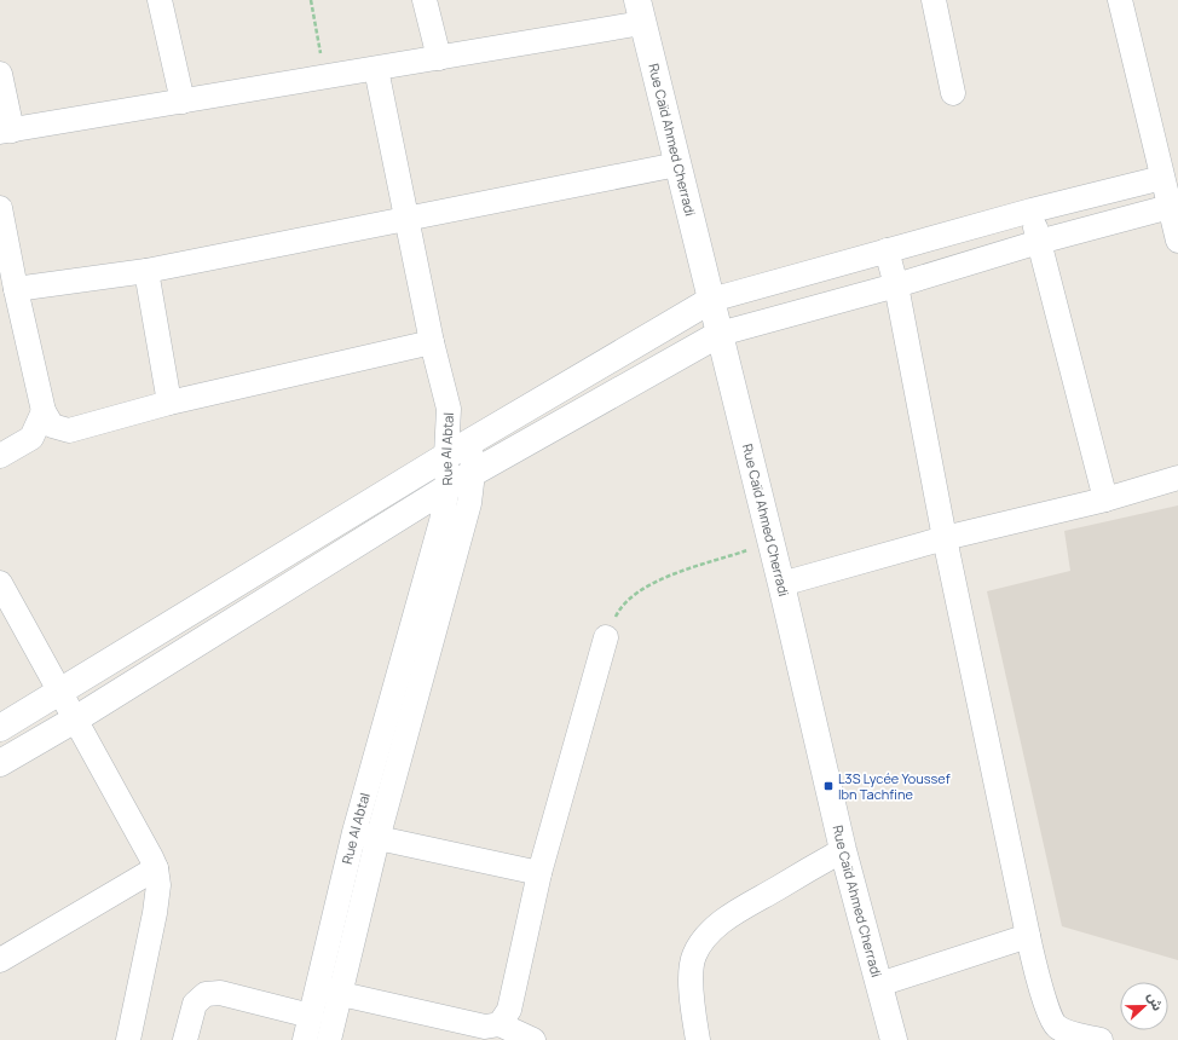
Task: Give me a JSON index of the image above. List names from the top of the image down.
{
  "streets": {
    "street": ["Rue Caïd Ahmed Cherradi", "Rue Al Abtal"]
  },
  "places": {
    "transit": ["L3S Lycée Youssef Ibn Tachfine"]
  },
  "north": "right"
}
